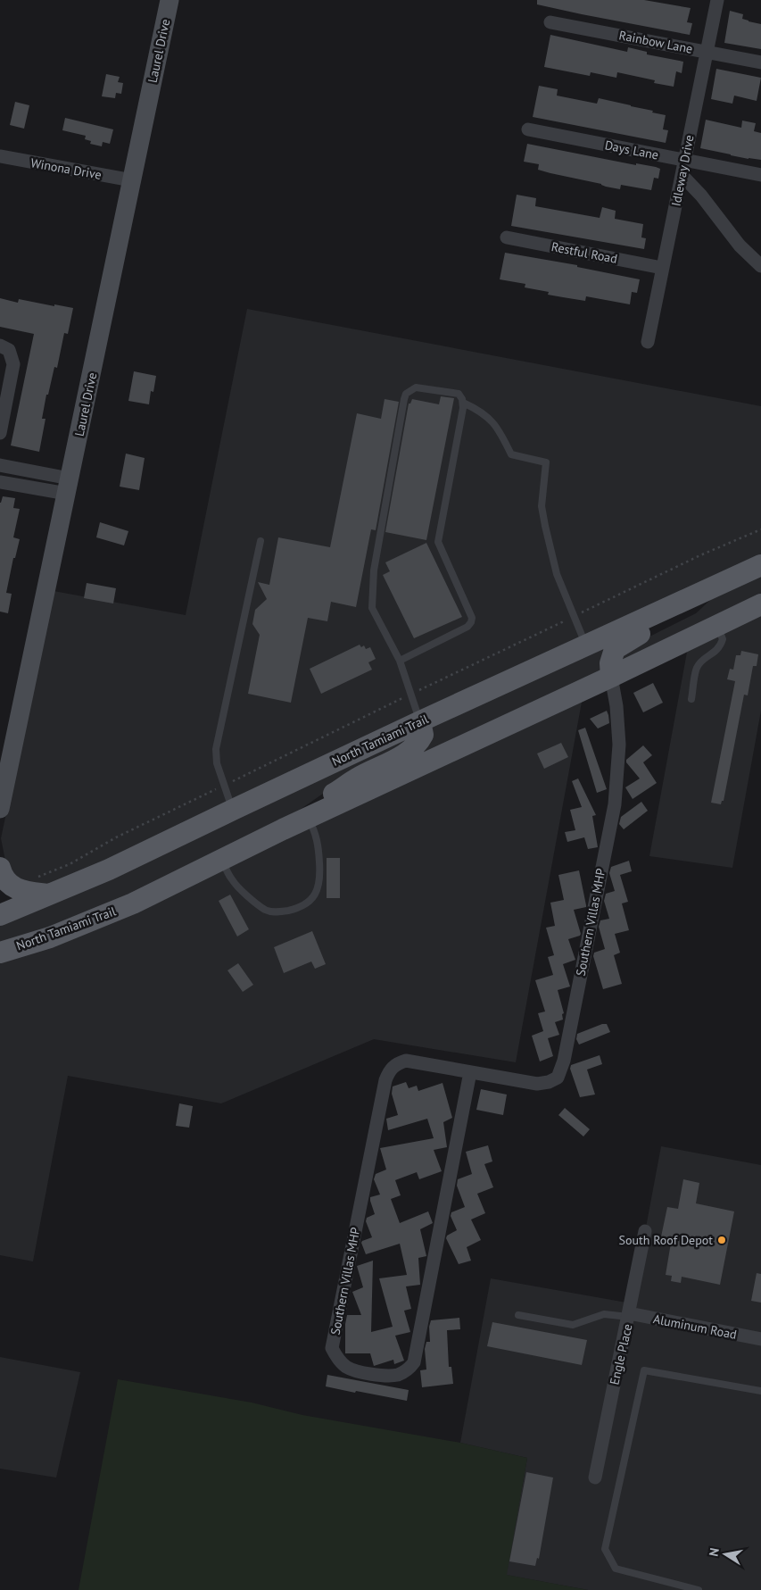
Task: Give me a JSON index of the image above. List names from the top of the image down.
{
  "streets": {
    "main road": ["North Tamiami Trail"],
    "street": [
      "Rainbow Lane",
      "Laurel Drive",
      "Days Lane",
      "Winona Drive",
      "Idleway Drive",
      "Restful Road",
      "Southern Villas MHP",
      "Aluminum Road",
      "Engle Place"
    ]
  },
  "crossings": [
    ["Rainbow Lane", "Idleway Drive"],
    ["Laurel Drive", "Winona Drive"],
    ["Days Lane", "Idleway Drive"],
    ["Idleway Drive", "Restful Road"],
    ["Aluminum Road", "Engle Place"]
  ],
  "places": ["South Roof Depot"],
  "north": "left"
}
